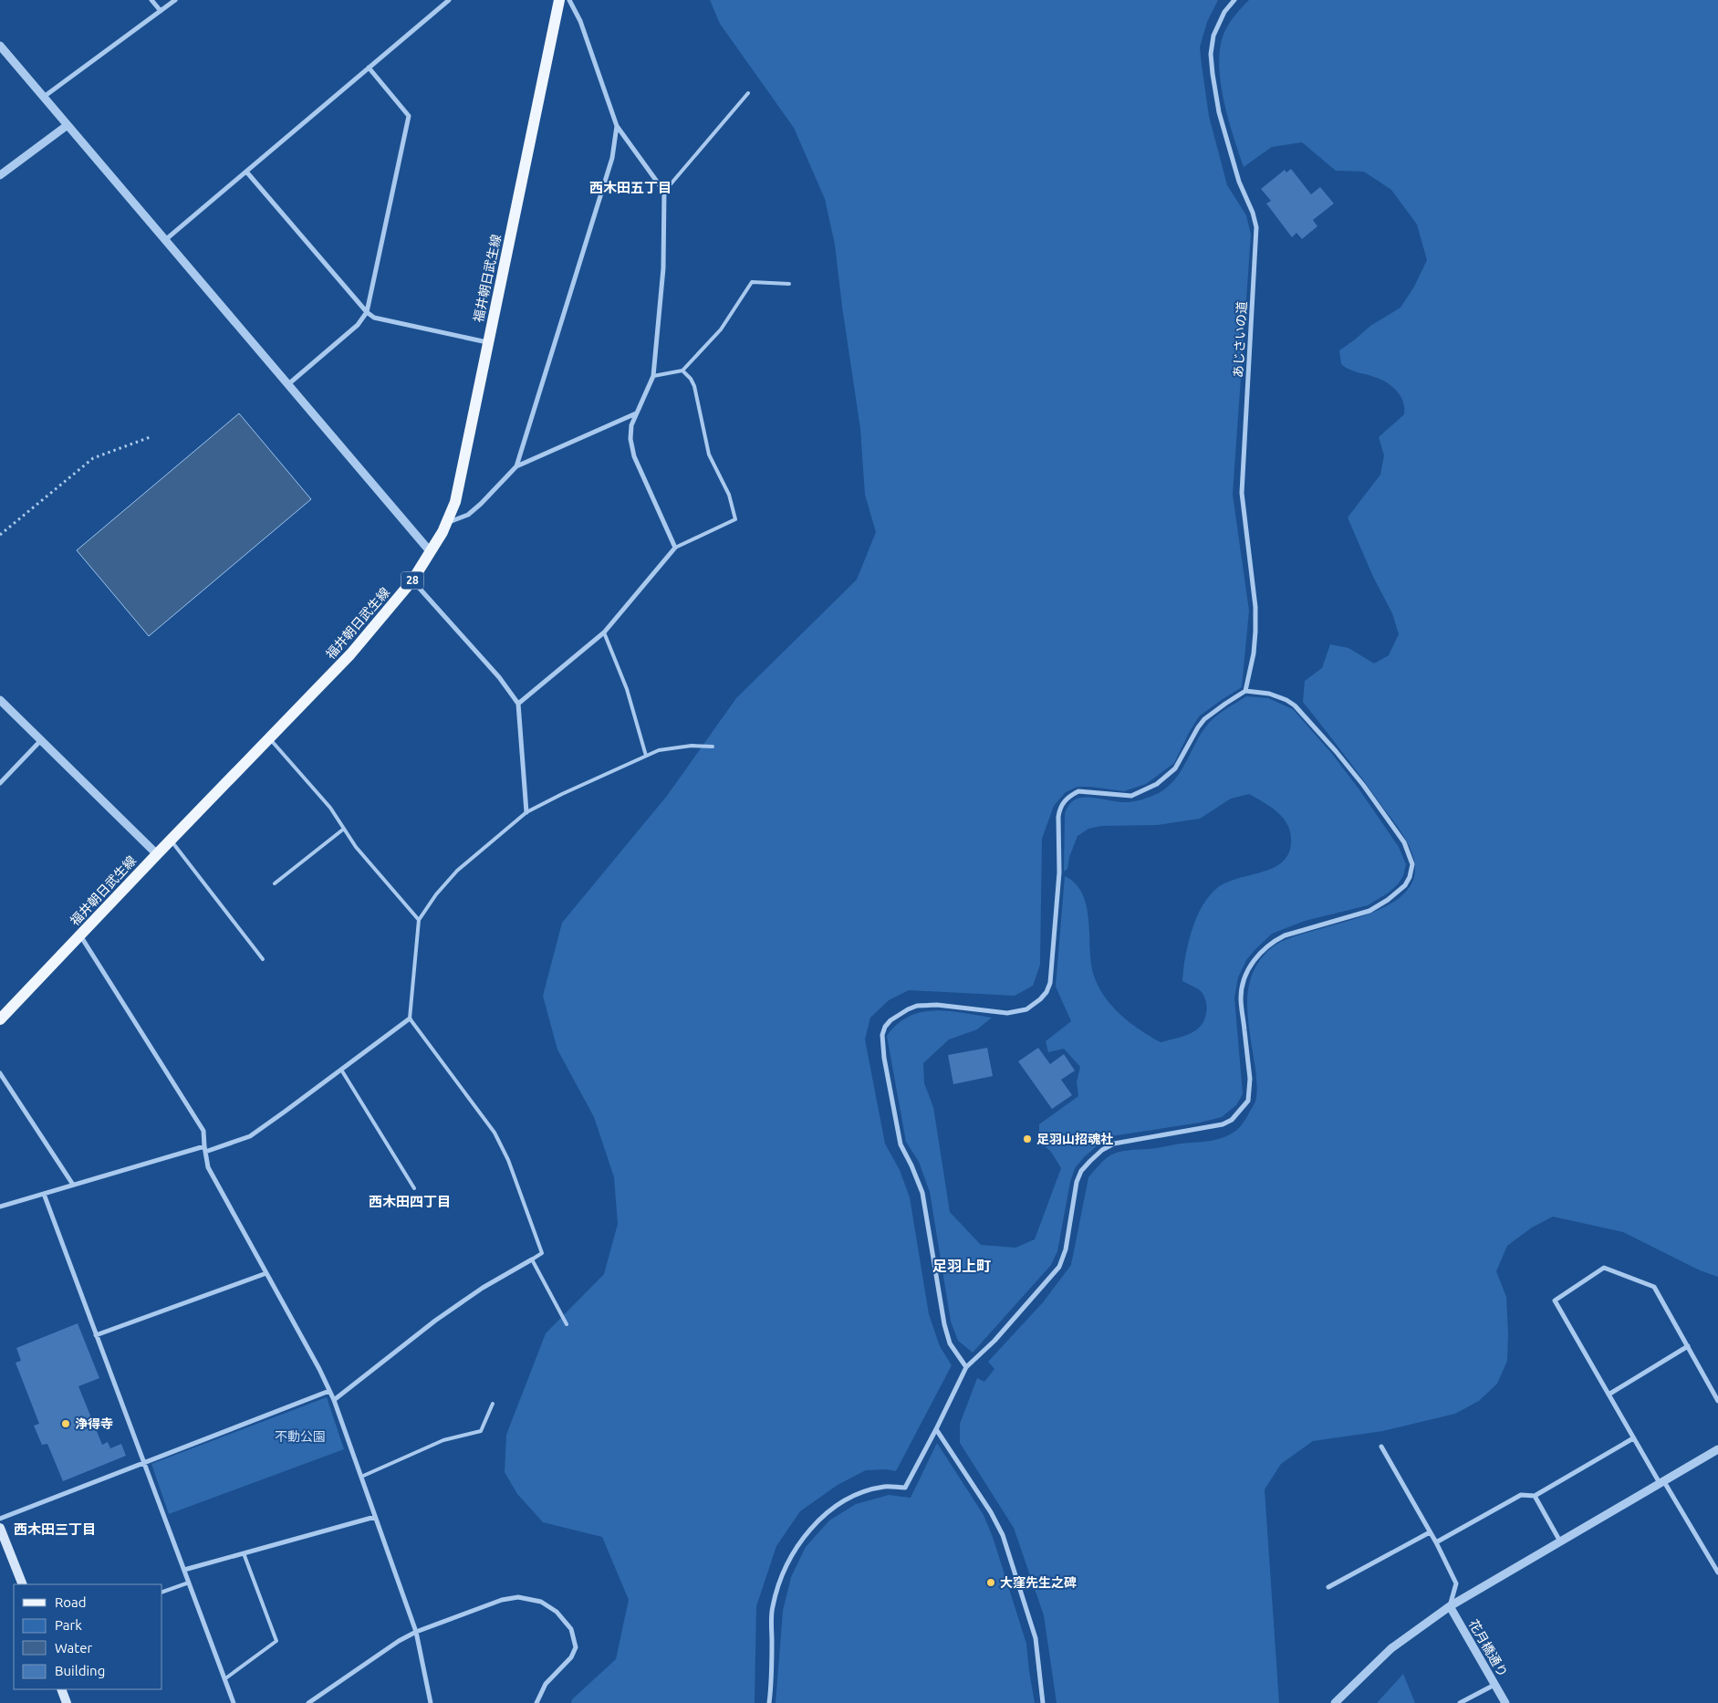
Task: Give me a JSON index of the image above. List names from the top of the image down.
{
  "streets": {
    "main road": ["福井朝日武生線", "28"],
    "street": ["あじさいの道", "花月橋通り"]
  },
  "districts": [
    "西木田五丁目",
    "西木田四丁目",
    "足羽上町",
    "西木田三丁目"
  ],
  "parks": ["不動公園"],
  "places": ["足羽山招魂社", "浄得寺", "大窪先生之碑"],
  "legend": [
    "Road",
    "Park",
    "Water",
    "Building"
  ]
}
